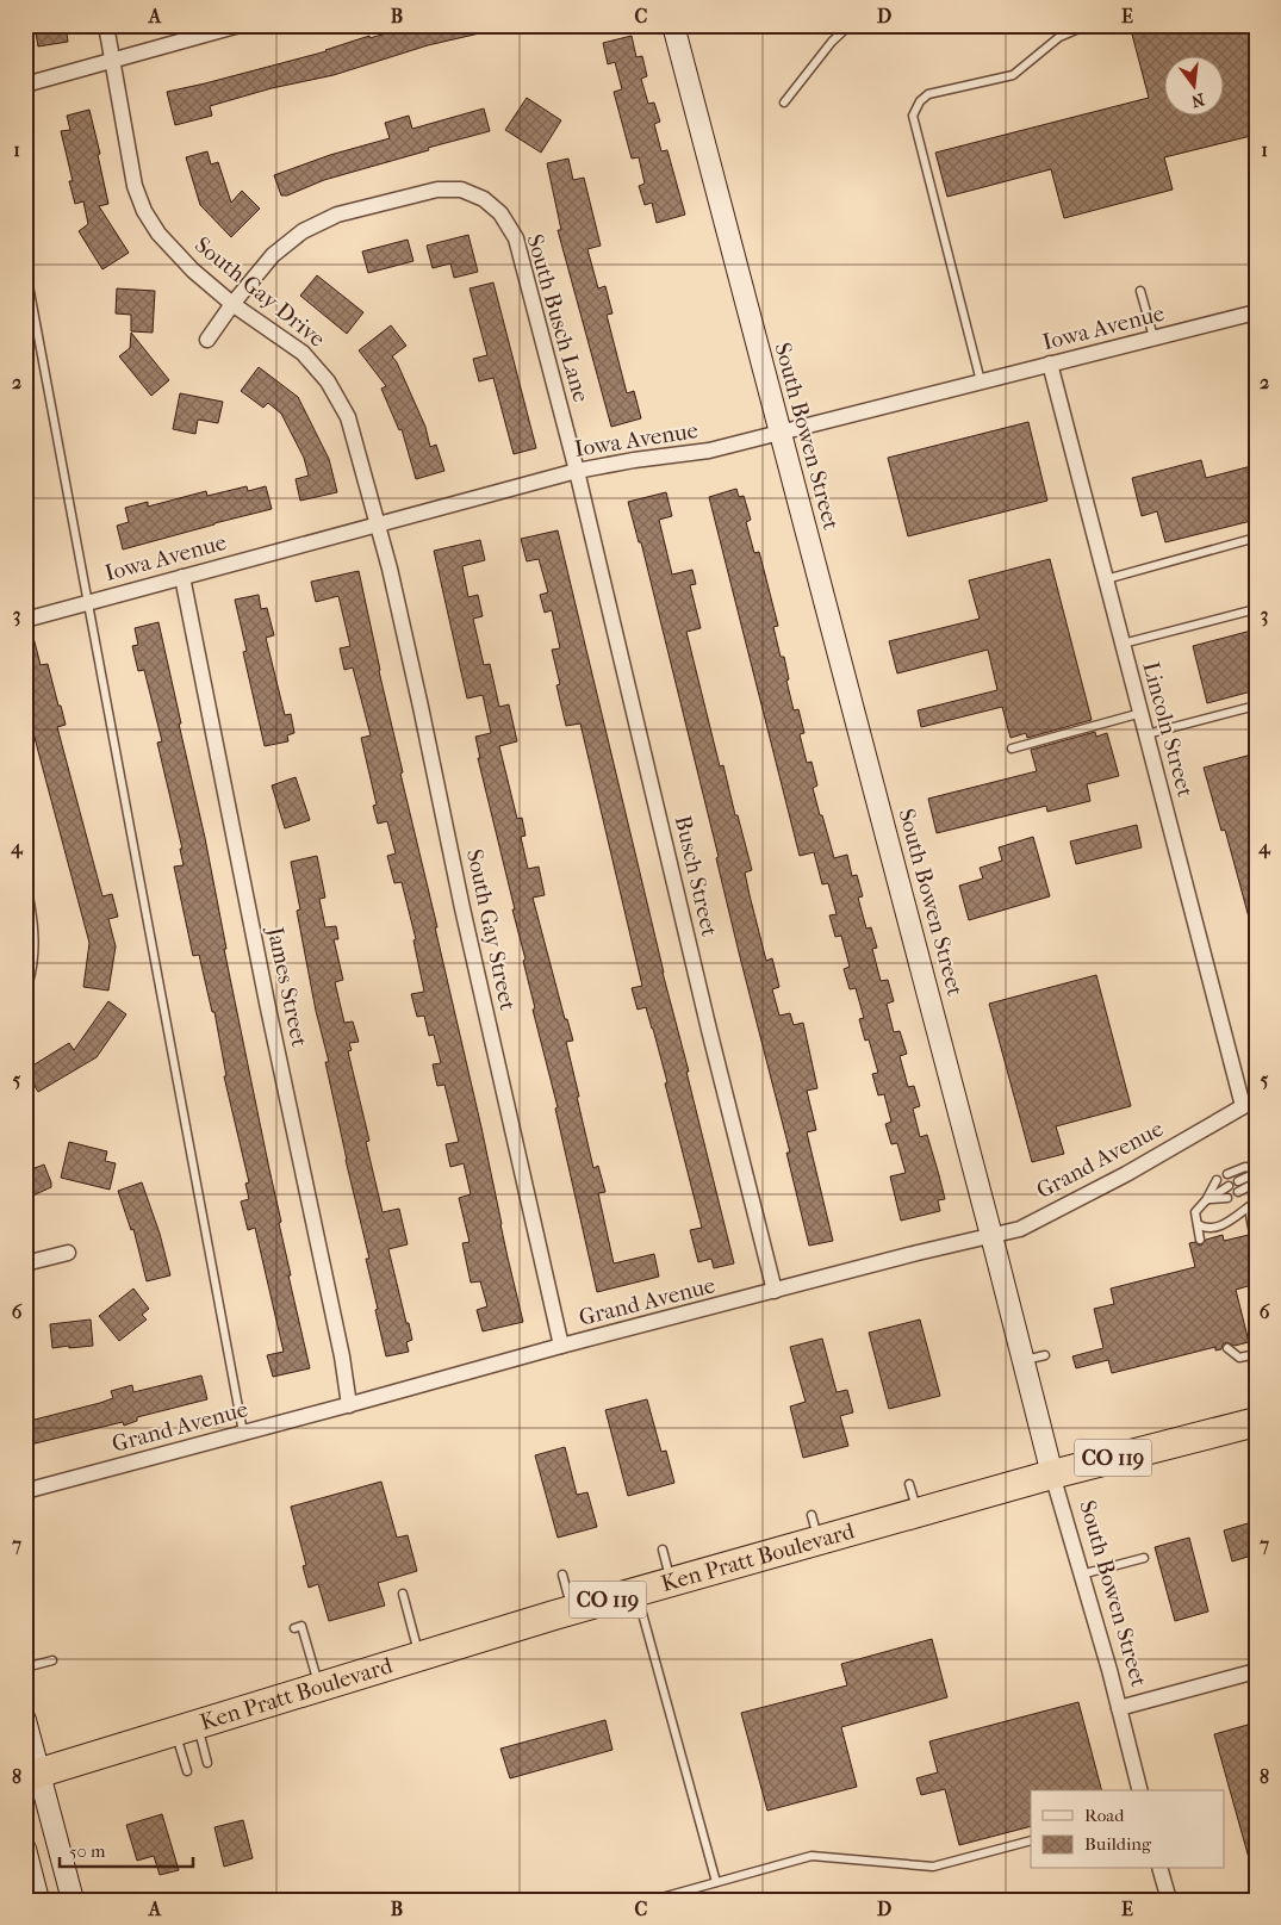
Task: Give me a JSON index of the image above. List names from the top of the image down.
{
  "streets": {
    "highway": ["CO 119", "Ken Pratt Boulevard"],
    "street": [
      "South Gay Drive",
      "South Busch Lane",
      "Iowa Avenue",
      "South Bowen Street",
      "Lincoln Street",
      "Busch Street",
      "South Gay Street",
      "James Street",
      "Grand Avenue"
    ]
  },
  "crossings": [
    ["South Gay Drive", "South Busch Lane"],
    ["South Gay Drive", "Iowa Avenue"],
    ["South Gay Drive", "South Gay Street"],
    ["South Busch Lane", "Iowa Avenue"],
    ["South Busch Lane", "Busch Street"],
    ["Iowa Avenue", "South Bowen Street"],
    ["Iowa Avenue", "Lincoln Street"],
    ["Iowa Avenue", "Busch Street"],
    ["Iowa Avenue", "South Gay Street"],
    ["Iowa Avenue", "James Street"],
    ["South Bowen Street", "Grand Avenue"],
    ["South Bowen Street", "Ken Pratt Boulevard"],
    ["Lincoln Street", "Grand Avenue"],
    ["Busch Street", "Grand Avenue"],
    ["South Gay Street", "Grand Avenue"],
    ["James Street", "Grand Avenue"]
  ],
  "legend": ["Road", "Building"],
  "scale_bar": "50 m",
  "north": "bottom",
  "grid": {
    "columns": [
      "A",
      "B",
      "C",
      "D",
      "E"
    ],
    "rows": [
      "1",
      "2",
      "3",
      "4",
      "5",
      "6",
      "7",
      "8"
    ]
  }
}
